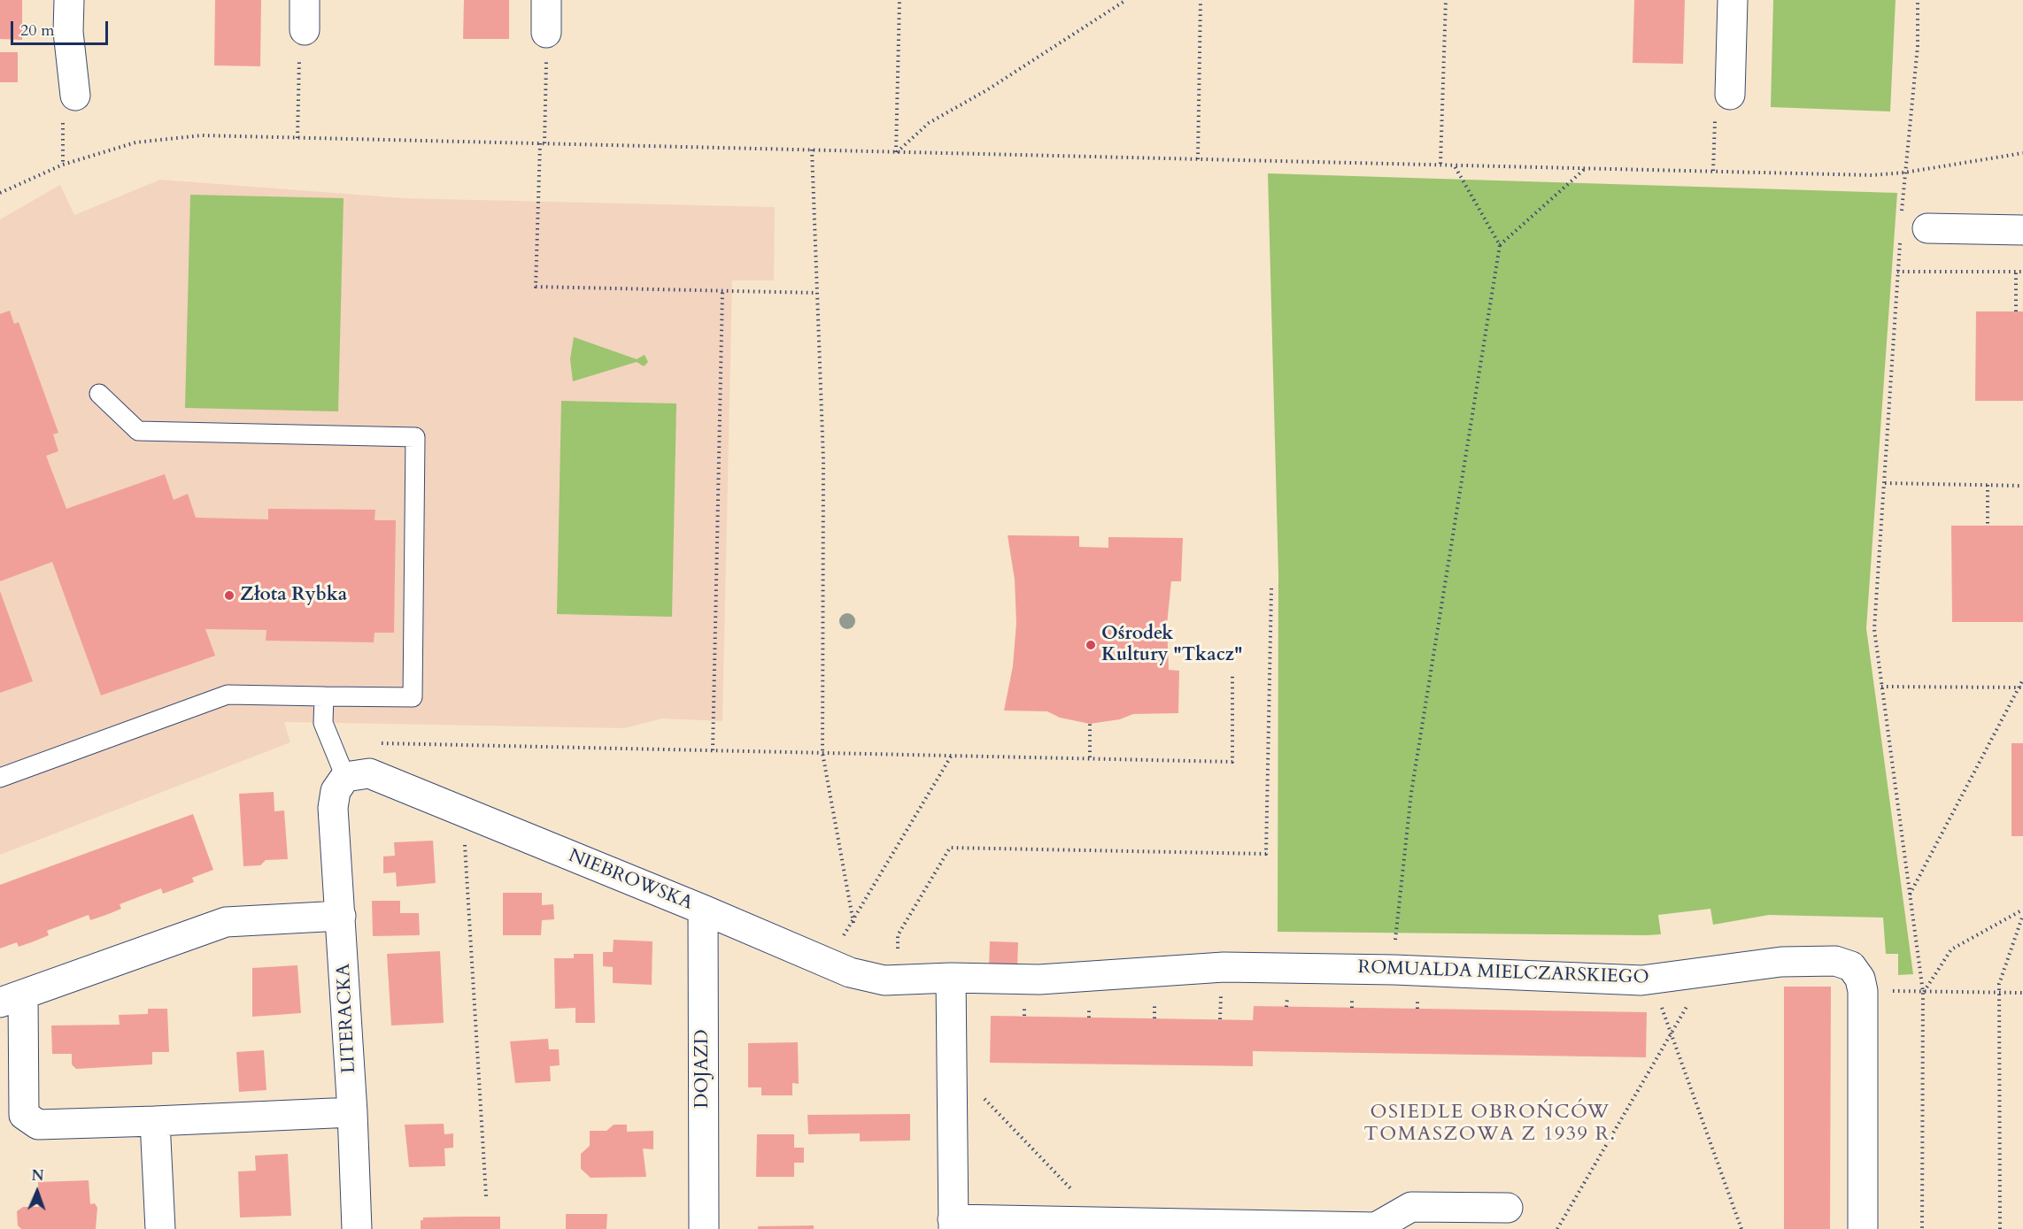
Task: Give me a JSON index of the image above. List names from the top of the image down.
{
  "streets": {
    "street": [
      "NIEBROWSKA",
      "ROMUALDA MIELCZARSKIEGO",
      "LITERACKA",
      "DOJAZD"
    ]
  },
  "crossings": [
    ["NIEBROWSKA", "ROMUALDA MIELCZARSKIEGO"],
    ["NIEBROWSKA", "LITERACKA"],
    ["NIEBROWSKA", "DOJAZD"]
  ],
  "districts": ["OSIEDLE OBROŃCÓW TOMASZOWA Z 1939 R."],
  "places": ["Złota Rybka", "Ośrodek Kultury \"Tkacz\""],
  "scale_bar": "20 m",
  "north": "top"
}
